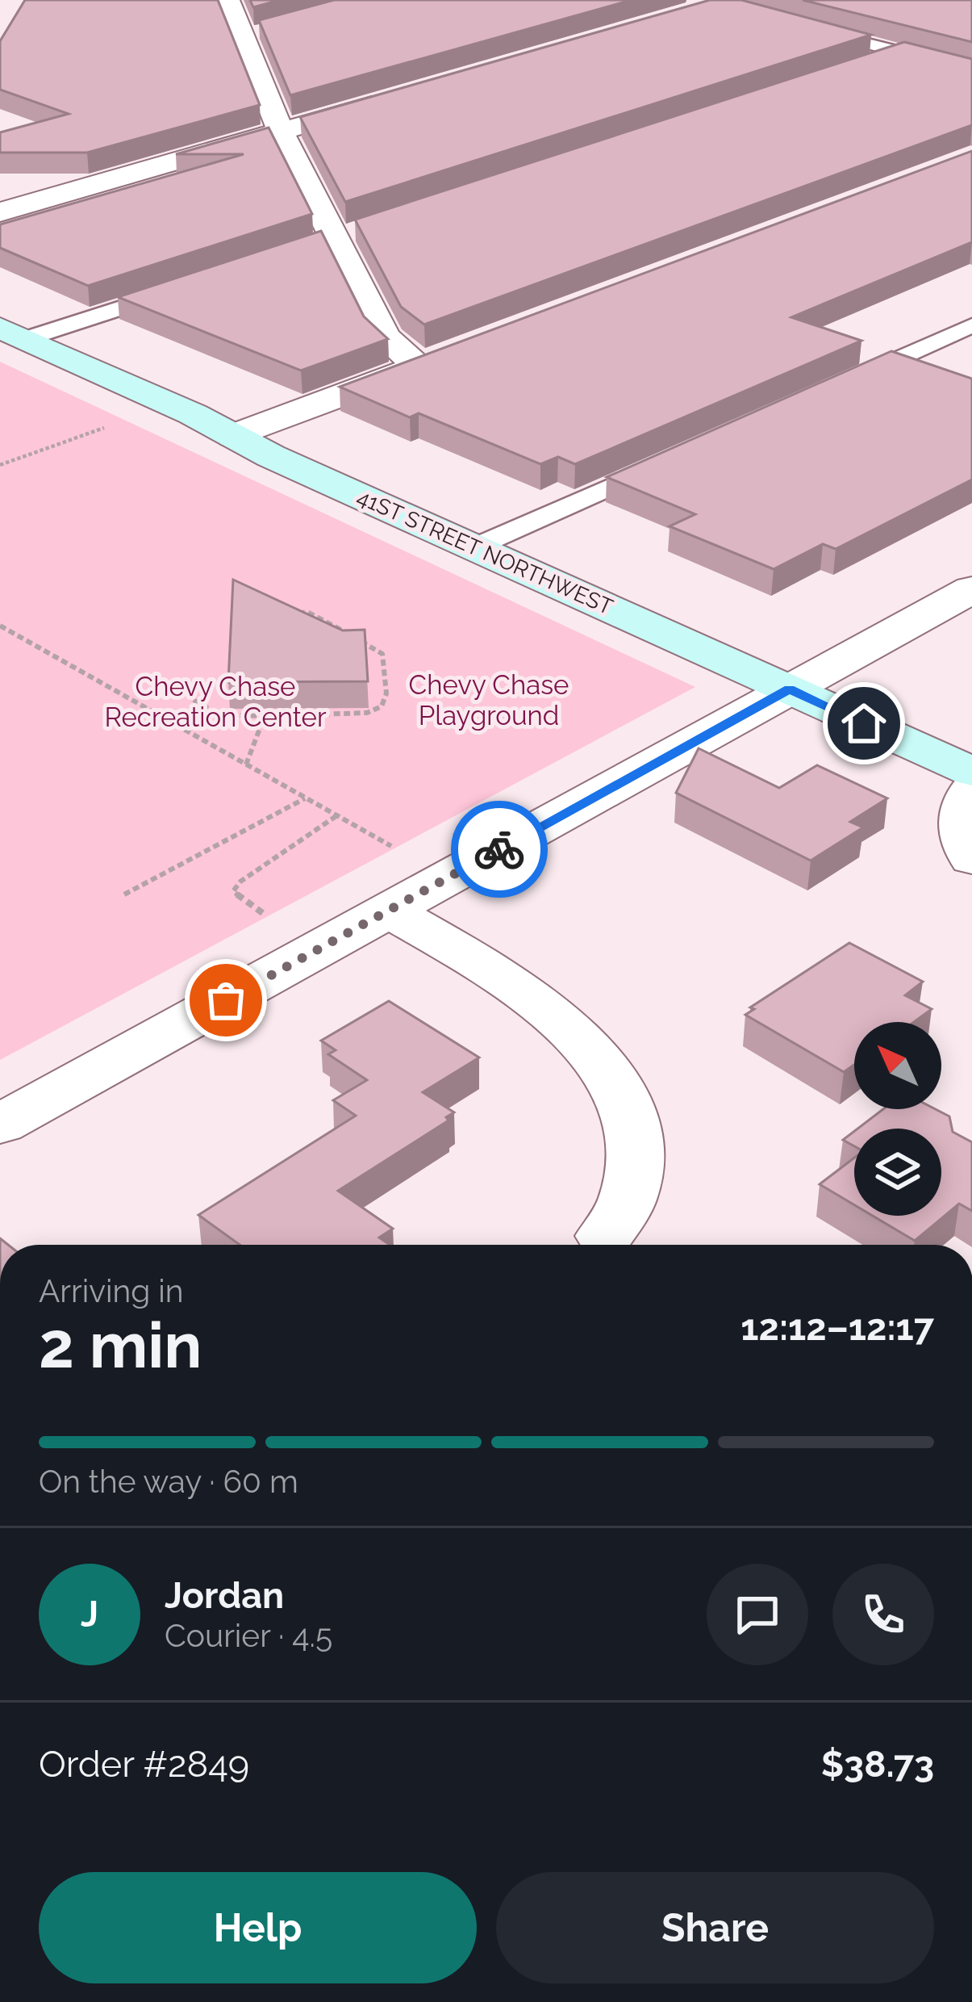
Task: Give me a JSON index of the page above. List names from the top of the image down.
{
  "streets": {
    "main road": ["41ST STREET NORTHWEST"]
  },
  "parks": ["Chevy Chase Playground", "Chevy Chase Recreation Center"],
  "north": "top left",
  "page": {
    "heading": ["2 min", "Arriving in", "12:12–12:17"],
    "panel": [
      "Jordan",
      "Courier · 4.5",
      "Order #2849",
      "$38.73"
    ],
    "bar": "On the way · 60 m",
    "round": "J",
    "buttons": ["Help", "Share"]
  }
}
